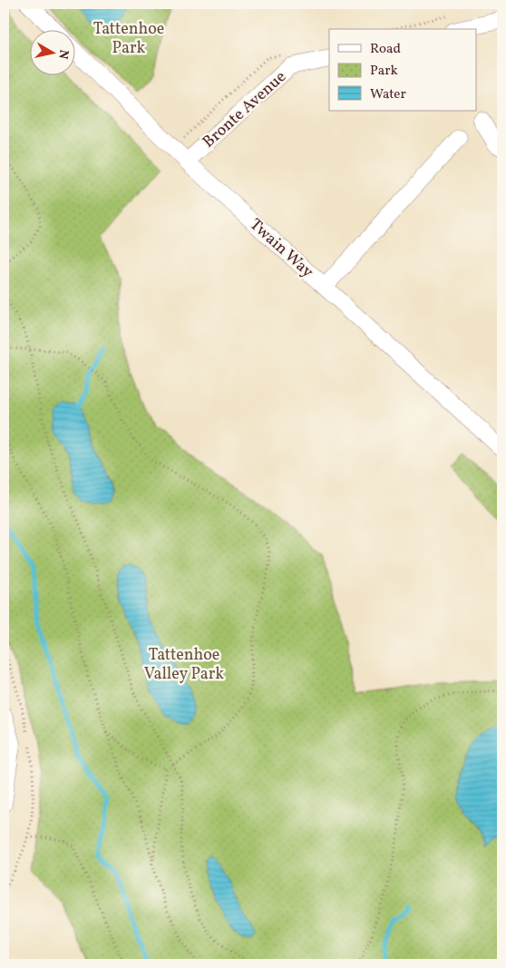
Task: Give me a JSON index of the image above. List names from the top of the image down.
{
  "streets": {
    "street": ["Bronte Avenue", "Twain Way"]
  },
  "crossings": [
    ["Bronte Avenue", "Twain Way"]
  ],
  "parks": ["Tattenhoe Park", "Tattenhoe Valley Park"],
  "legend": ["Road", "Park", "Water"],
  "north": "right"
}
